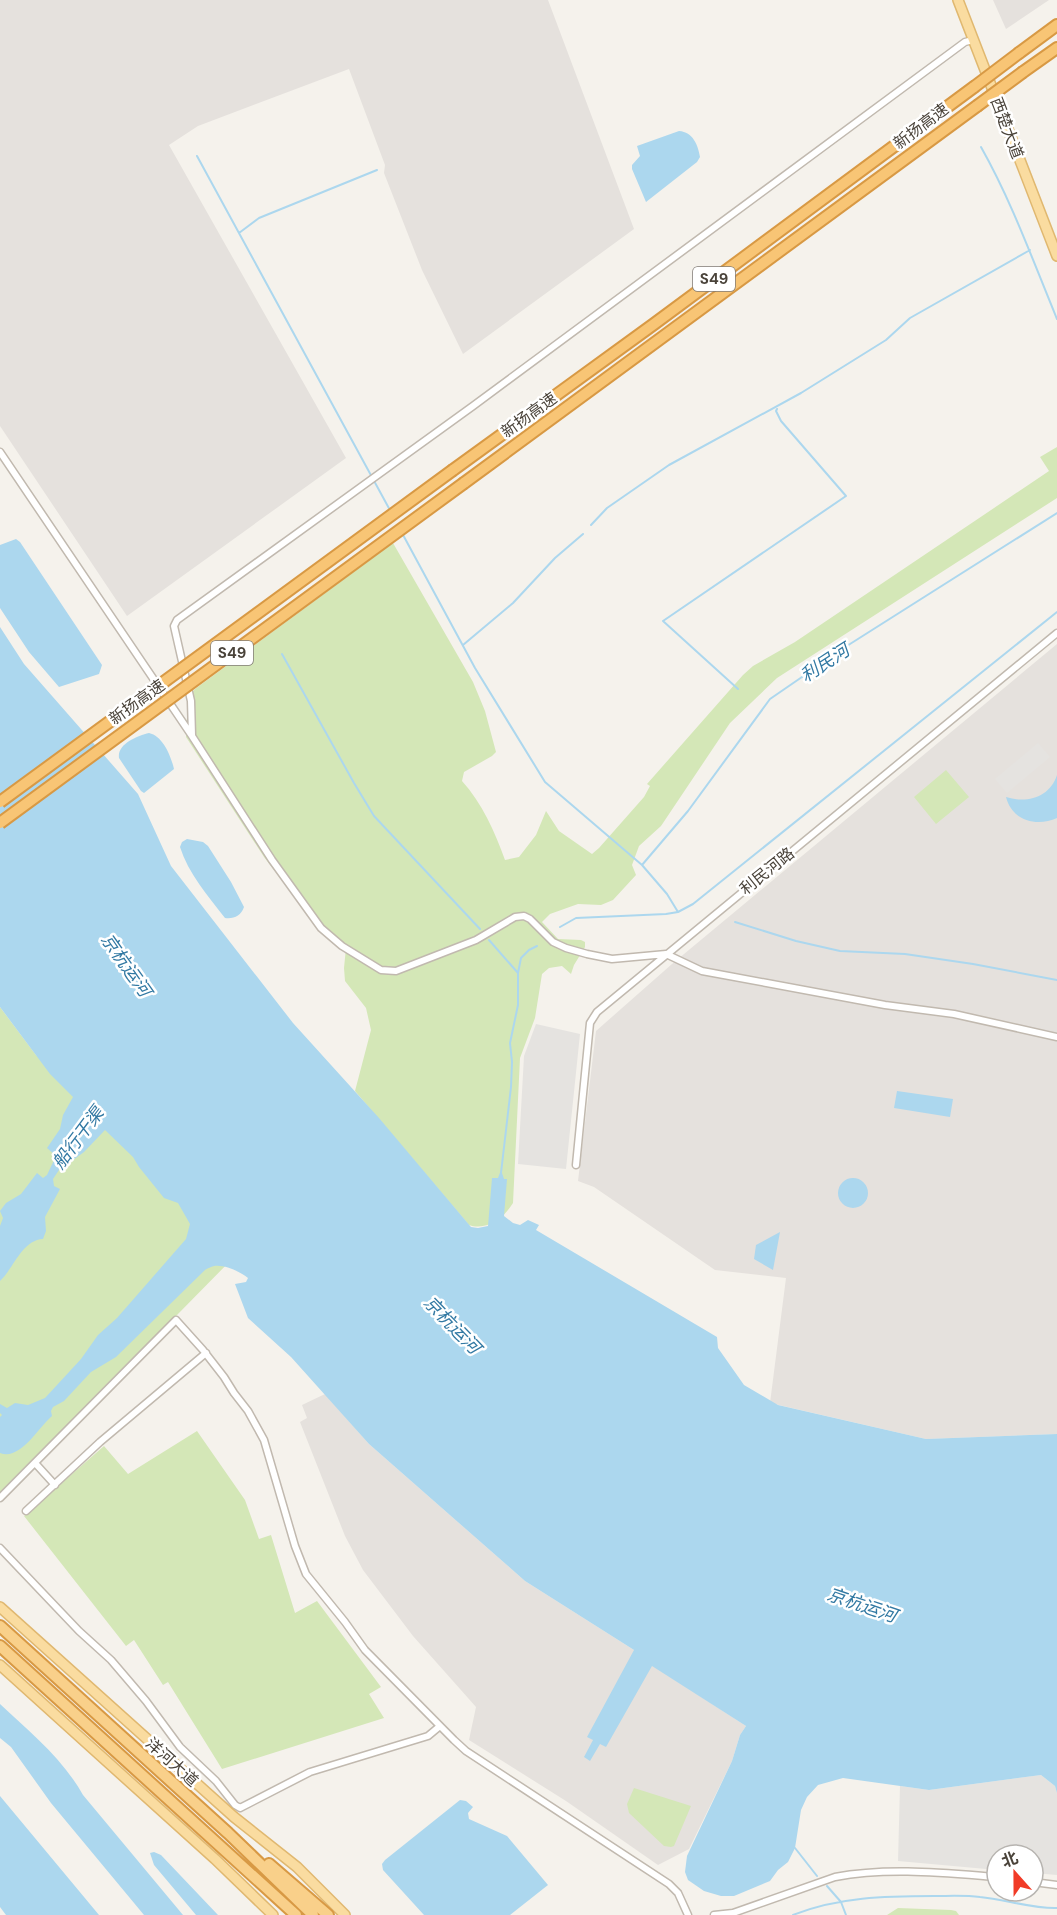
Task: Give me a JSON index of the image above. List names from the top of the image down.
{
  "streets": {
    "highway": ["新扬高速", "S49", "洋河大道"],
    "main road": ["西楚大道"],
    "street": ["利民河路"]
  },
  "water": ["利民河", "京杭运河", "船行干渠"],
  "north": "top"
}
